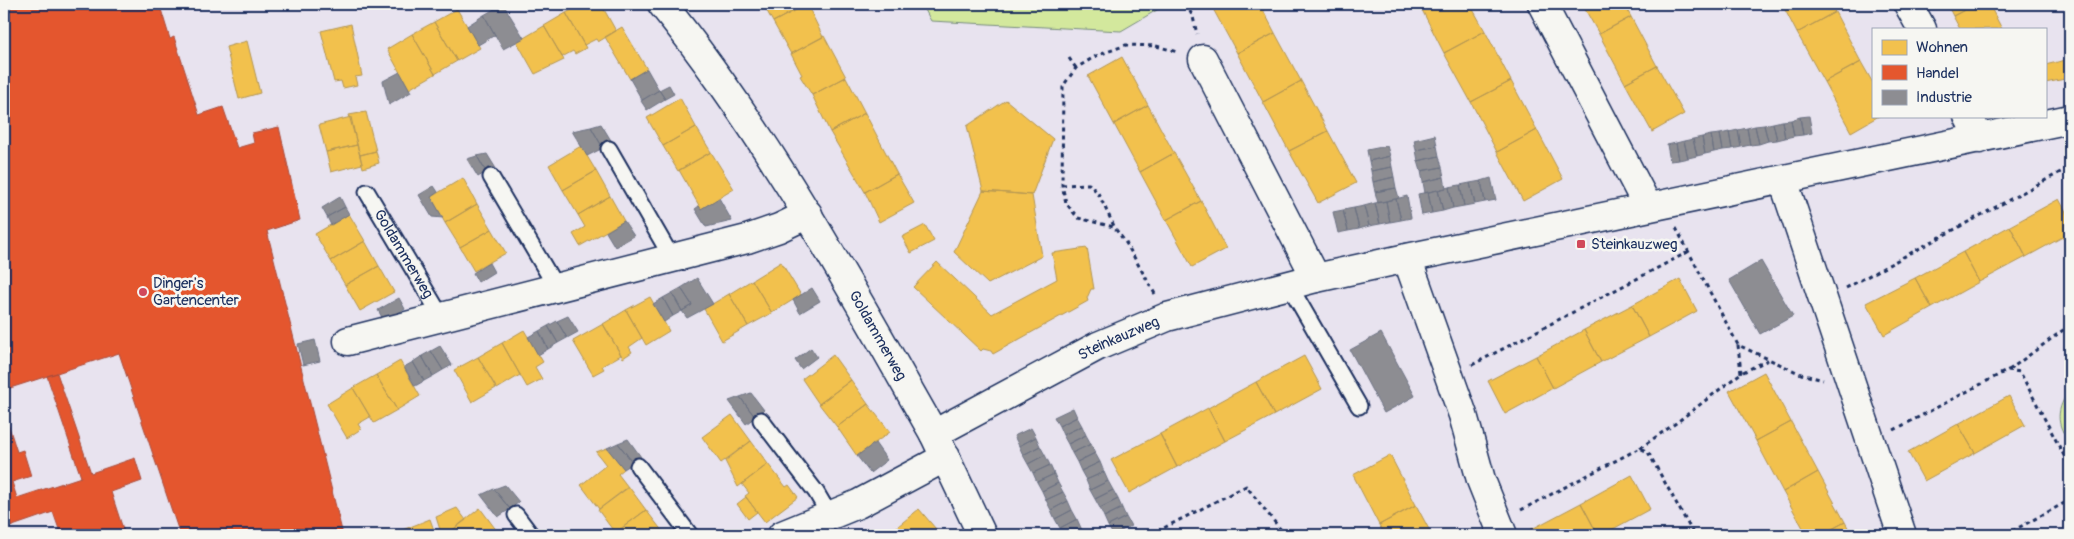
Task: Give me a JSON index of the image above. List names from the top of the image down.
{
  "streets": {
    "street": ["Goldammerweg", "Steinkauzweg"]
  },
  "crossings": [
    ["Goldammerweg", "Steinkauzweg"]
  ],
  "places": {
    "transit": ["Steinkauzweg"],
    "other": ["Dinger's Gartencenter"]
  },
  "legend": ["Wohnen", "Handel", "Industrie"]
}
